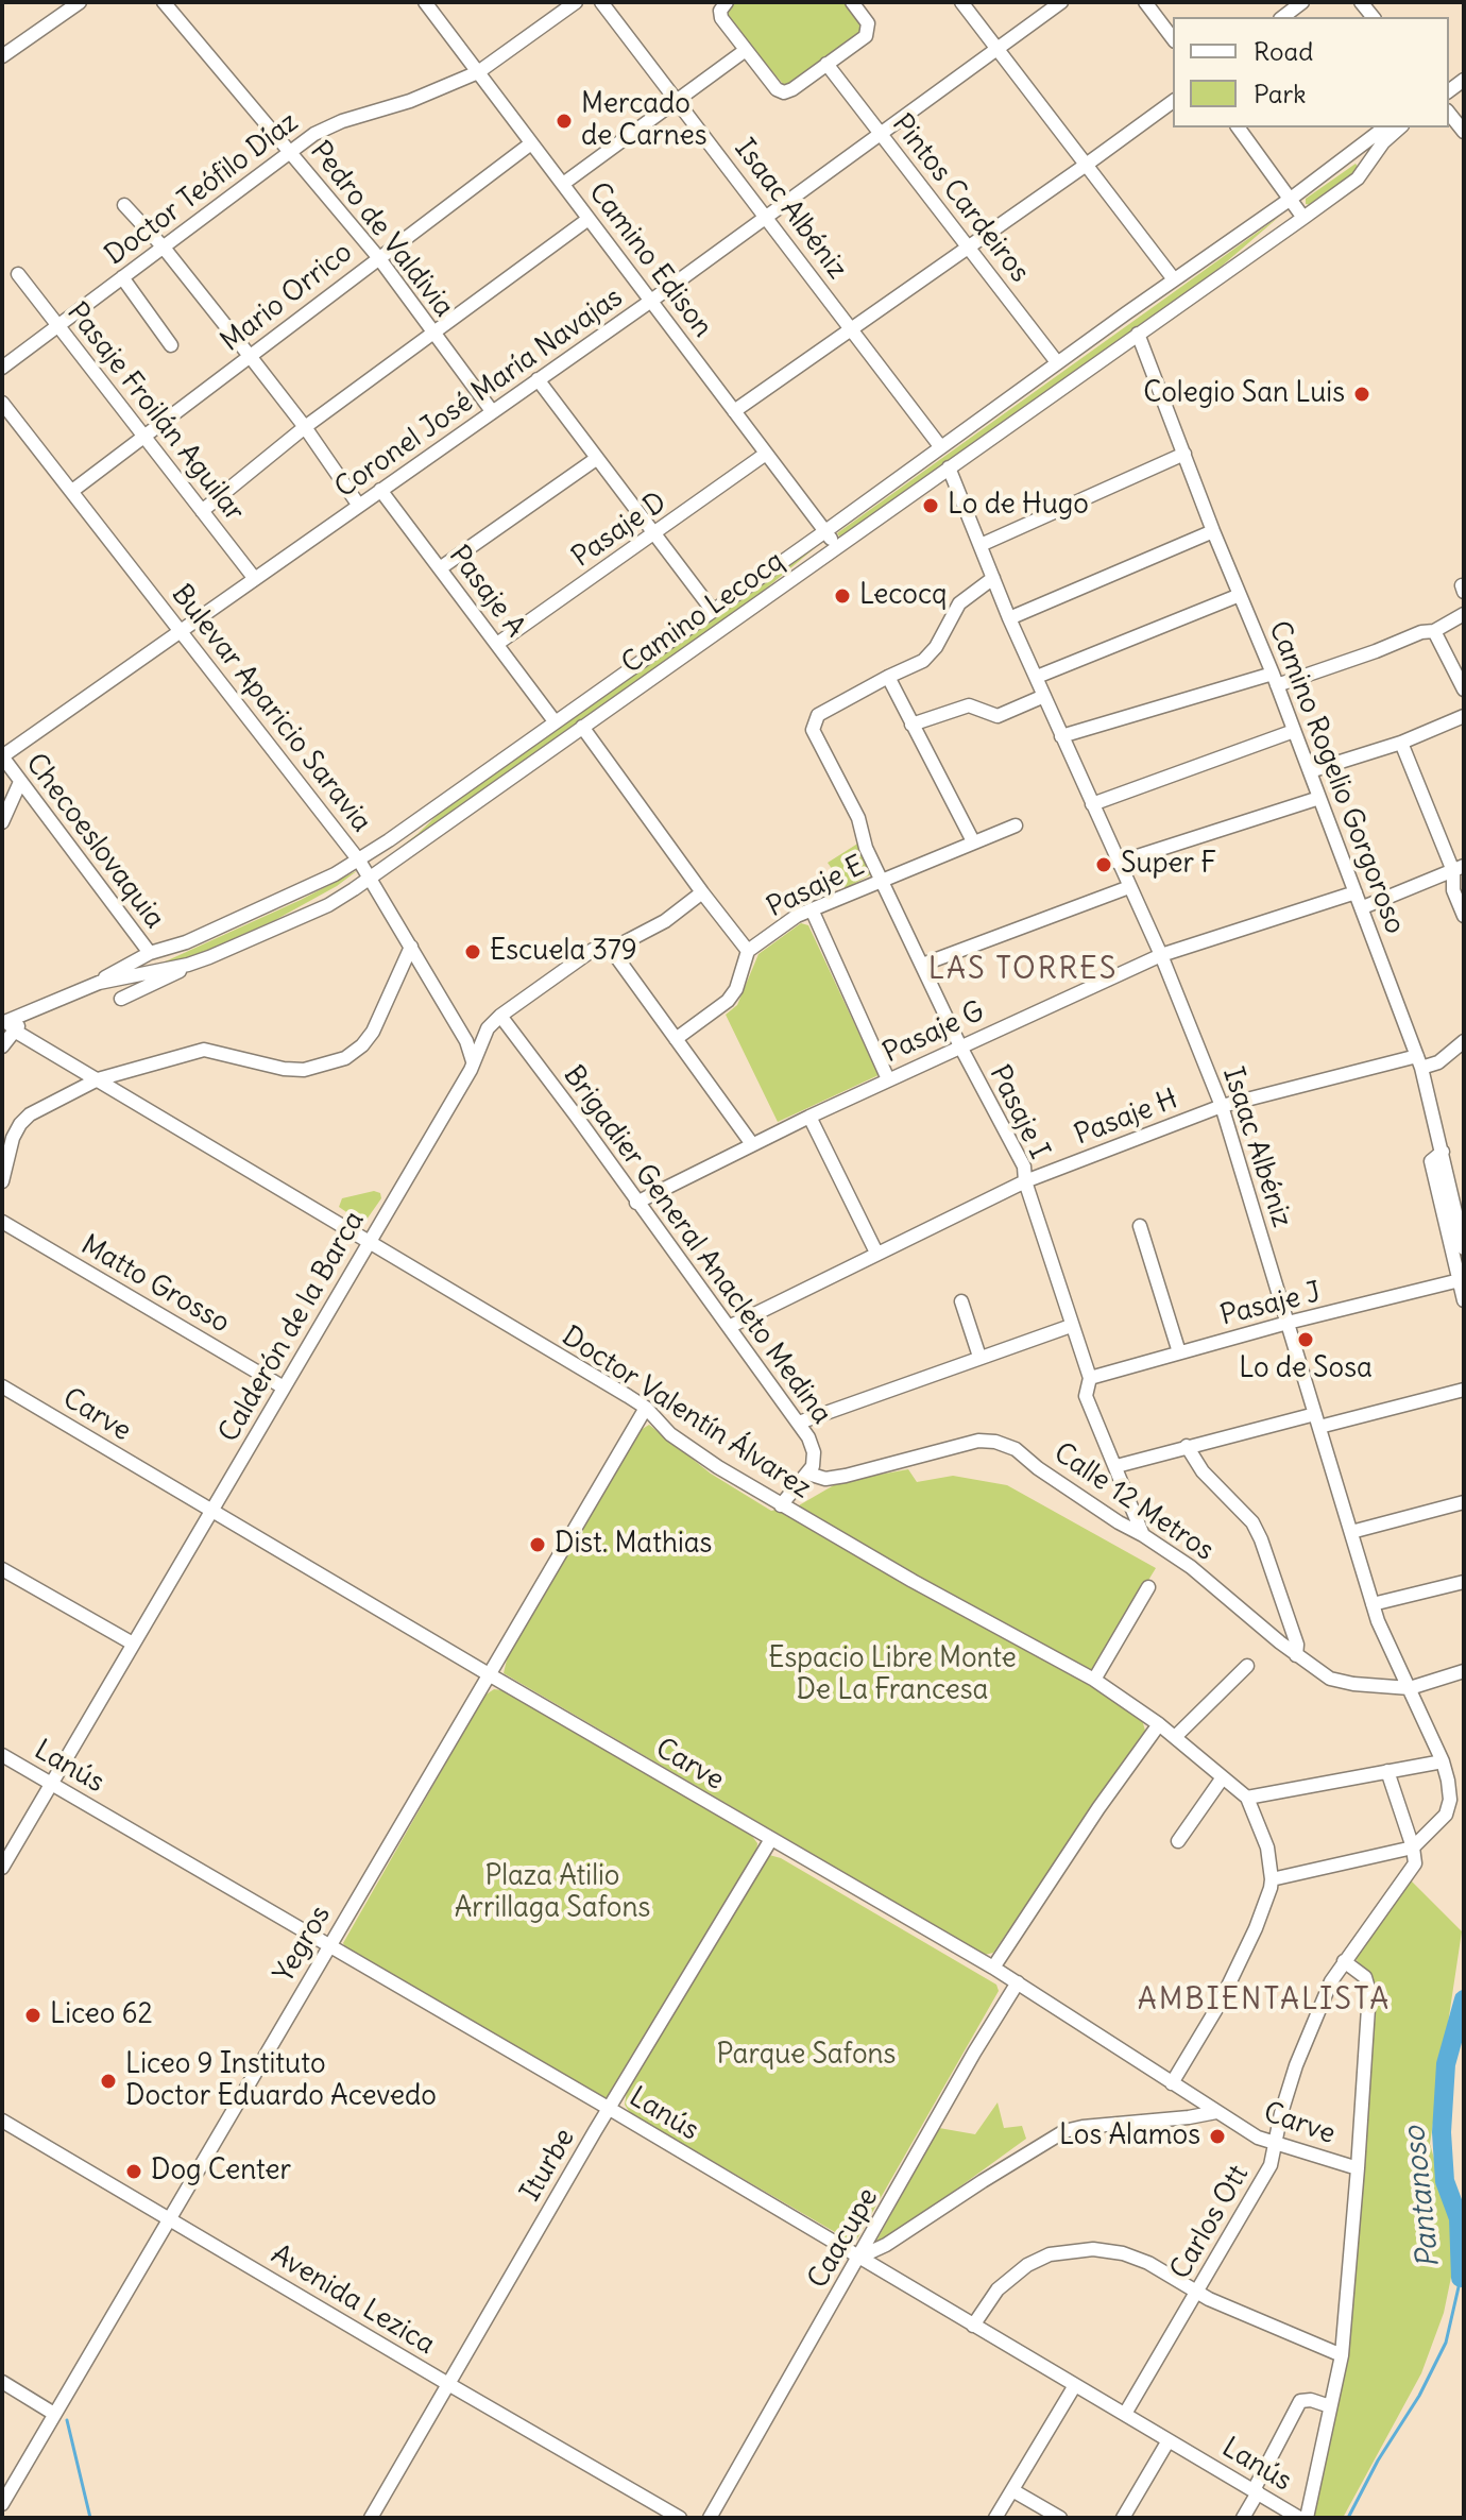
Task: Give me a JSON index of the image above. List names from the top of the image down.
{
  "streets": {
    "street": [
      "Doctor Teófilo Díaz",
      "Pintos Cardeiros",
      "Isaac Albéniz",
      "Pedro de Valdivia",
      "Camino Edison",
      "Mario Orrico",
      "Coronel José María Navajas",
      "Pasaje Froilán Aguilar",
      "Pasaje D",
      "Pasaje A",
      "Camino Lecocq",
      "Bulevar Aparicio Saravia",
      "Camino Rogelio Gorgoroso",
      "Checoeslovaquia",
      "Pasaje E",
      "Pasaje G",
      "Pasaje I",
      "Pasaje H",
      "Brigadier General Anacleto Medina",
      "Matto Grosso",
      "Pasaje J",
      "Calderón de la Barca",
      "Doctor Valentín Álvarez",
      "Carve",
      "Calle 12 Metros",
      "Lanús",
      "Yegros",
      "Iturbe",
      "Carlos Ott",
      "Caacupe",
      "Avenida Lezica"
    ]
  },
  "crossings": [
    ["Doctor Teófilo Díaz", "Pedro de Valdivia"],
    ["Doctor Teófilo Díaz", "Camino Edison"],
    ["Doctor Teófilo Díaz", "Pasaje Froilán Aguilar"],
    ["Pintos Cardeiros", "Coronel José María Navajas"],
    ["Pintos Cardeiros", "Camino Lecocq"],
    ["Isaac Albéniz", "Coronel José María Navajas"],
    ["Isaac Albéniz", "Camino Lecocq"],
    ["Isaac Albéniz", "Pasaje G"],
    ["Isaac Albéniz", "Pasaje H"],
    ["Isaac Albéniz", "Pasaje J"],
    ["Isaac Albéniz", "Calle 12 Metros"],
    ["Isaac Albéniz", "Carlos Ott"],
    ["Pedro de Valdivia", "Mario Orrico"],
    ["Pedro de Valdivia", "Coronel José María Navajas"],
    ["Camino Edison", "Mario Orrico"],
    ["Camino Edison", "Coronel José María Navajas"],
    ["Camino Edison", "Pasaje D"],
    ["Camino Edison", "Camino Lecocq"],
    ["Mario Orrico", "Pasaje Froilán Aguilar"],
    ["Mario Orrico", "Bulevar Aparicio Saravia"],
    ["Coronel José María Navajas", "Pasaje Froilán Aguilar"],
    ["Coronel José María Navajas", "Pasaje A"],
    ["Coronel José María Navajas", "Bulevar Aparicio Saravia"],
    ["Coronel José María Navajas", "Checoeslovaquia"],
    ["Pasaje D", "Pasaje A"],
    ["Pasaje A", "Camino Lecocq"],
    ["Camino Lecocq", "Bulevar Aparicio Saravia"],
    ["Camino Lecocq", "Camino Rogelio Gorgoroso"],
    ["Camino Lecocq", "Checoeslovaquia"],
    ["Camino Lecocq", "Doctor Valentín Álvarez"],
    ["Bulevar Aparicio Saravia", "Calderón de la Barca"],
    ["Camino Rogelio Gorgoroso", "Pasaje G"],
    ["Camino Rogelio Gorgoroso", "Pasaje H"],
    ["Pasaje E", "Pasaje I"],
    ["Pasaje G", "Pasaje I"],
    ["Pasaje G", "Brigadier General Anacleto Medina"],
    ["Pasaje I", "Pasaje H"],
    ["Pasaje I", "Pasaje J"],
    ["Pasaje I", "Calle 12 Metros"],
    ["Pasaje H", "Brigadier General Anacleto Medina"],
    ["Brigadier General Anacleto Medina", "Calderón de la Barca"],
    ["Brigadier General Anacleto Medina", "Calle 12 Metros"],
    ["Matto Grosso", "Calderón de la Barca"],
    ["Calderón de la Barca", "Doctor Valentín Álvarez"],
    ["Calderón de la Barca", "Carve"],
    ["Calderón de la Barca", "Lanús"],
    ["Doctor Valentín Álvarez", "Yegros"],
    ["Carve", "Yegros"],
    ["Carve", "Iturbe"],
    ["Carve", "Carlos Ott"],
    ["Carve", "Caacupe"],
    ["Lanús", "Yegros"],
    ["Lanús", "Iturbe"],
    ["Lanús", "Carlos Ott"],
    ["Lanús", "Caacupe"],
    ["Yegros", "Avenida Lezica"],
    ["Iturbe", "Avenida Lezica"]
  ],
  "districts": ["LAS TORRES", "AMBIENTALISTA"],
  "water": ["Pantanoso"],
  "parks": ["Espacio Libre Monte De La Francesa", "Plaza Atilio Arrillaga Safons", "Parque Safons"],
  "places": [
    "Mercado de Carnes",
    "Colegio San Luis",
    "Lo de Hugo",
    "Lecocq",
    "Super F",
    "Escuela 379",
    "Lo de Sosa",
    "Dist. Mathias",
    "Liceo 62",
    "Liceo 9 Instituto Doctor Eduardo Acevedo",
    "Los Alamos",
    "Dog Center"
  ],
  "legend": ["Road", "Park"]
}
